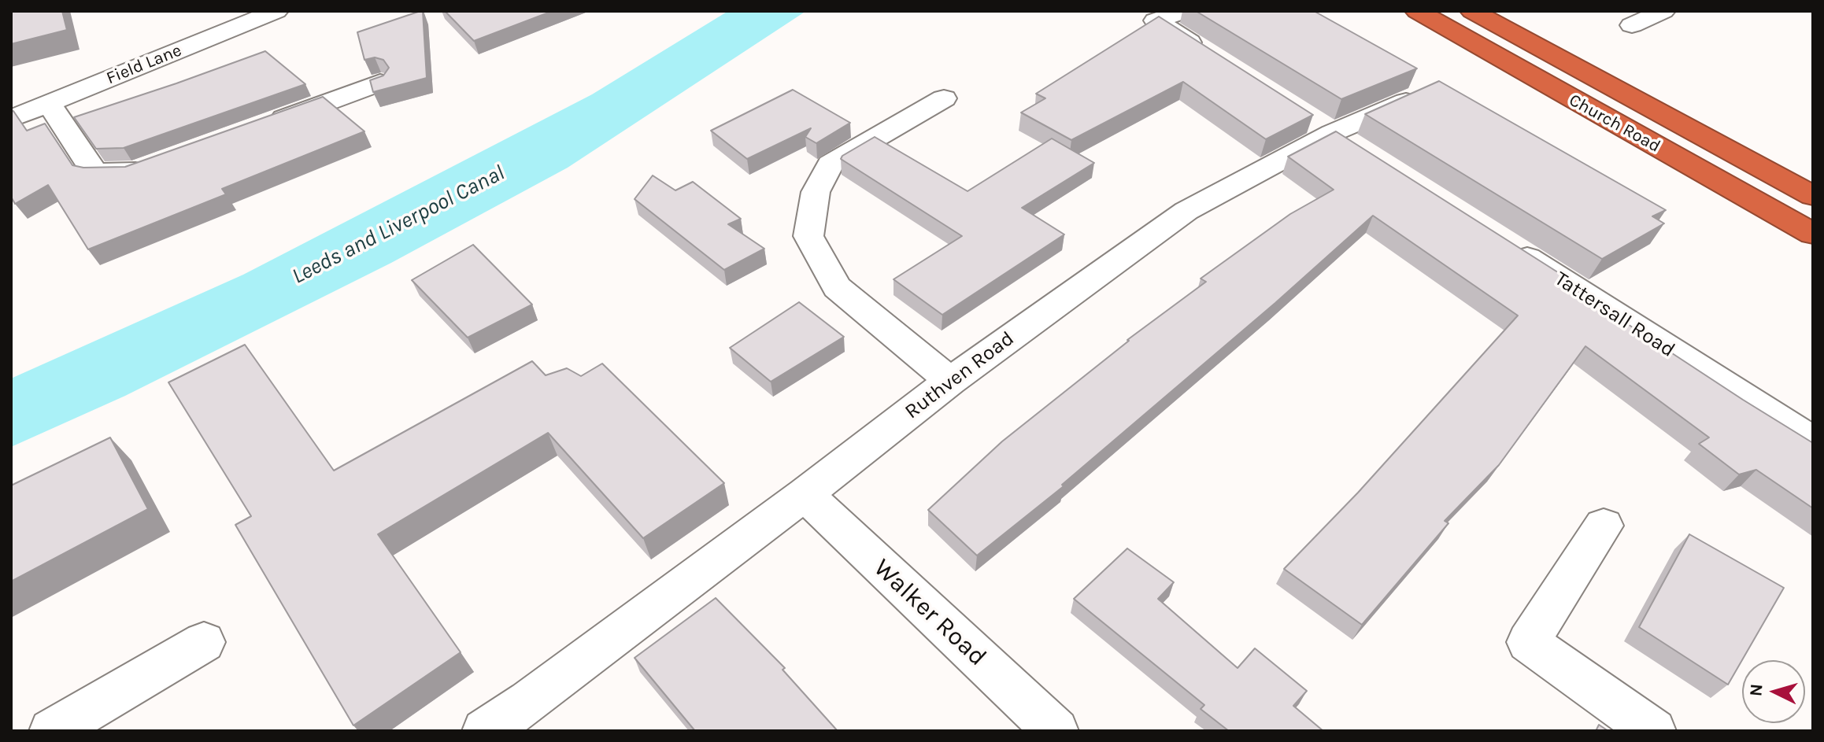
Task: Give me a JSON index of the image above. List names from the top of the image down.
{
  "streets": {
    "highway": ["Church Road"],
    "street": [
      "Field Lane",
      "Tattersall Road",
      "Ruthven Road",
      "Walker Road"
    ]
  },
  "crossings": [
    ["Ruthven Road", "Walker Road"]
  ],
  "water": ["Leeds and Liverpool Canal"],
  "north": "left"
}
